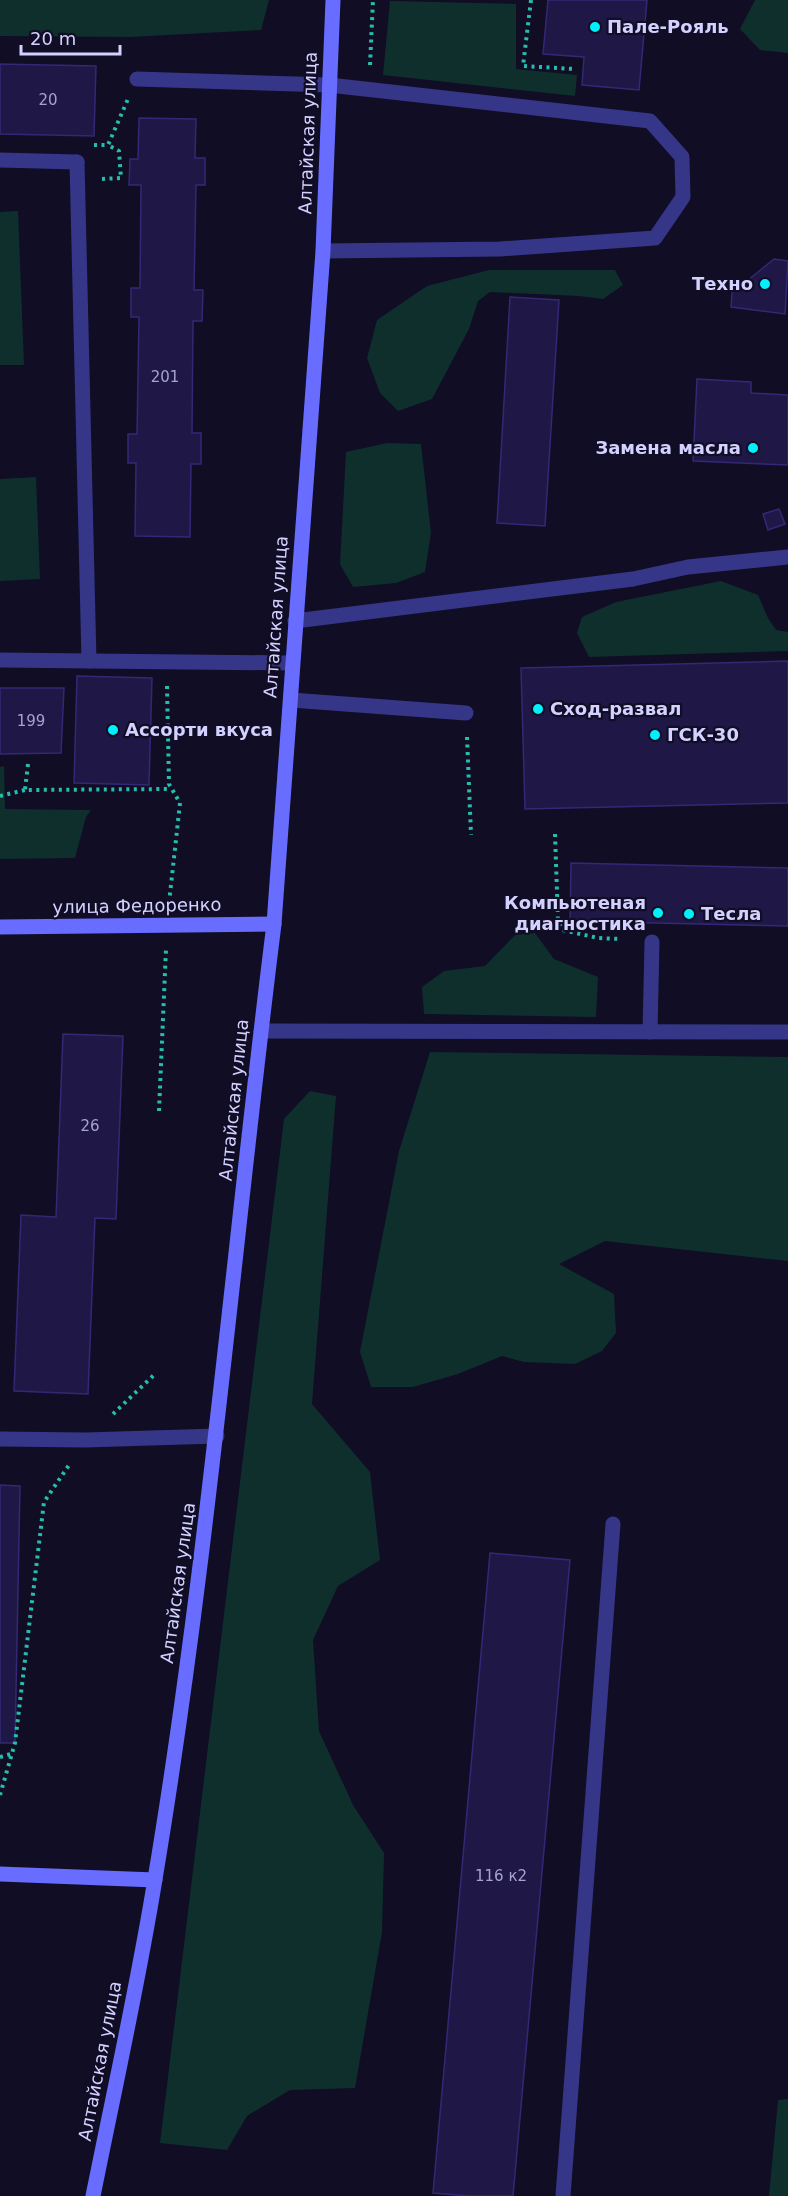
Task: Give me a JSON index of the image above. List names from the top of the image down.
{
  "streets": {
    "main road": ["Алтайская улица", "улица Федоренко"]
  },
  "crossings": [
    ["Алтайская улица", "улица Федоренко"]
  ],
  "places": [
    "Пале-Рояль",
    "Техно",
    "Замена масла",
    "Сход-развал",
    "Ассорти вкуса",
    "ГСК-30",
    "Компьютеная диагностика",
    "Тесла"
  ],
  "house_numbers": [
    "20",
    "201",
    "199",
    "26",
    "116 к2"
  ],
  "scale_bar": "20 m"
}
